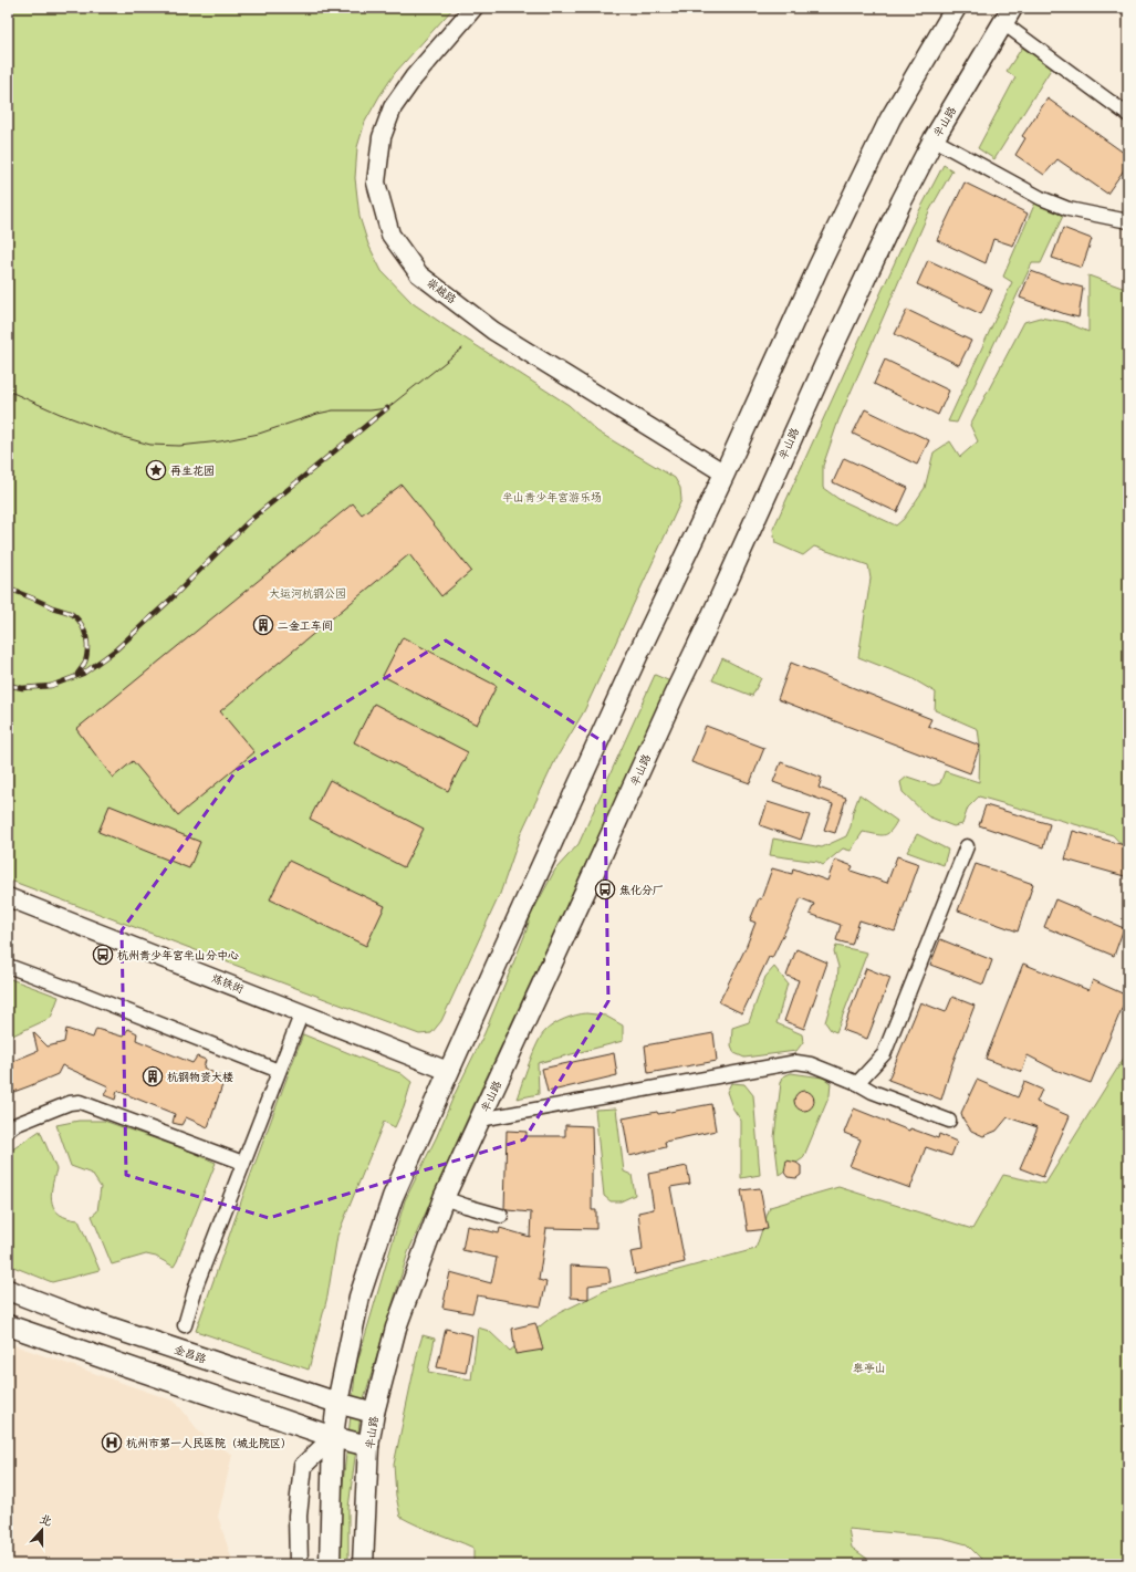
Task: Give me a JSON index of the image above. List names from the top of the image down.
{
  "streets": {
    "main road": ["半山路", "金昌路"],
    "street": ["崇越路", "炼铁街"]
  },
  "crossings": [
    ["半山路", "金昌路"]
  ],
  "parks": ["半山青少年宫游乐场", "大运河杭钢公园", "皋亭山"],
  "places": {
    "place": ["再生花园"],
    "building": ["二金工车间", "杭钢物资大楼"],
    "bus stop": ["焦化分厂", "杭州青少年宫半山分中心"],
    "hospital": ["杭州市第一人民医院（城北院区）"]
  },
  "north": "top"
}
